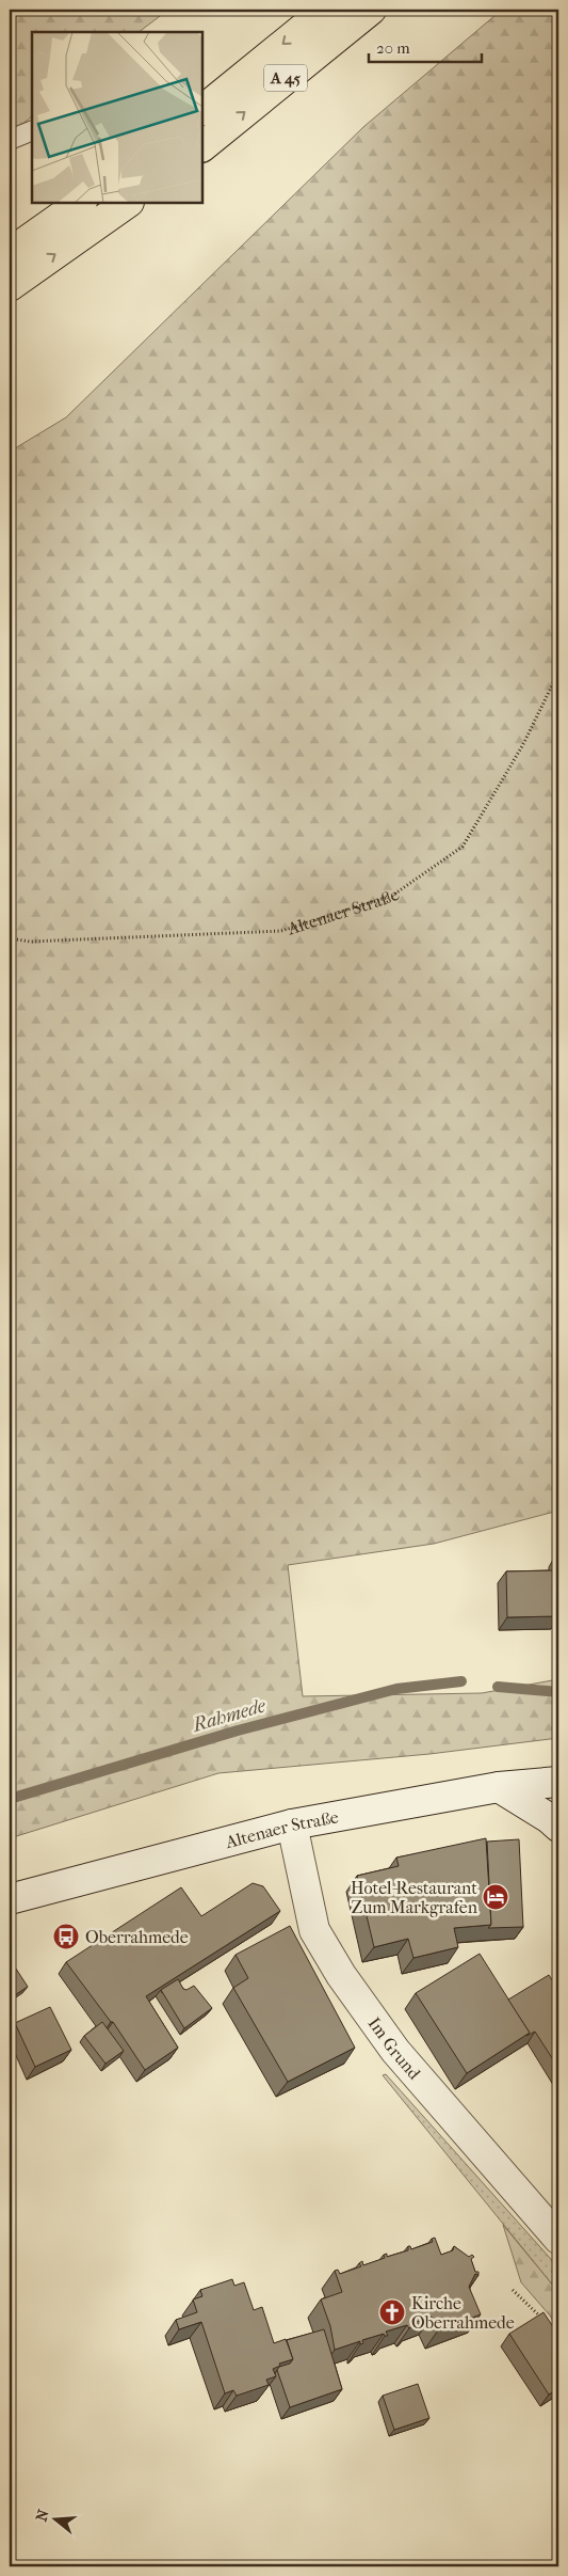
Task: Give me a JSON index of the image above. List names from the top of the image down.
{
  "streets": {
    "highway": ["A 45"],
    "main road": ["Altenaer Straße", "Im Grund"]
  },
  "crossings": [
    ["Altenaer Straße", "Im Grund"]
  ],
  "water": ["Rahmede"],
  "places": {
    "hotel": ["Hotel-Restaurant Zum Markgrafen"],
    "bus stop": ["Oberrahmede"],
    "church": ["Kirche Oberrahmede"]
  },
  "scale_bar": "20 m",
  "north": "left"
}
